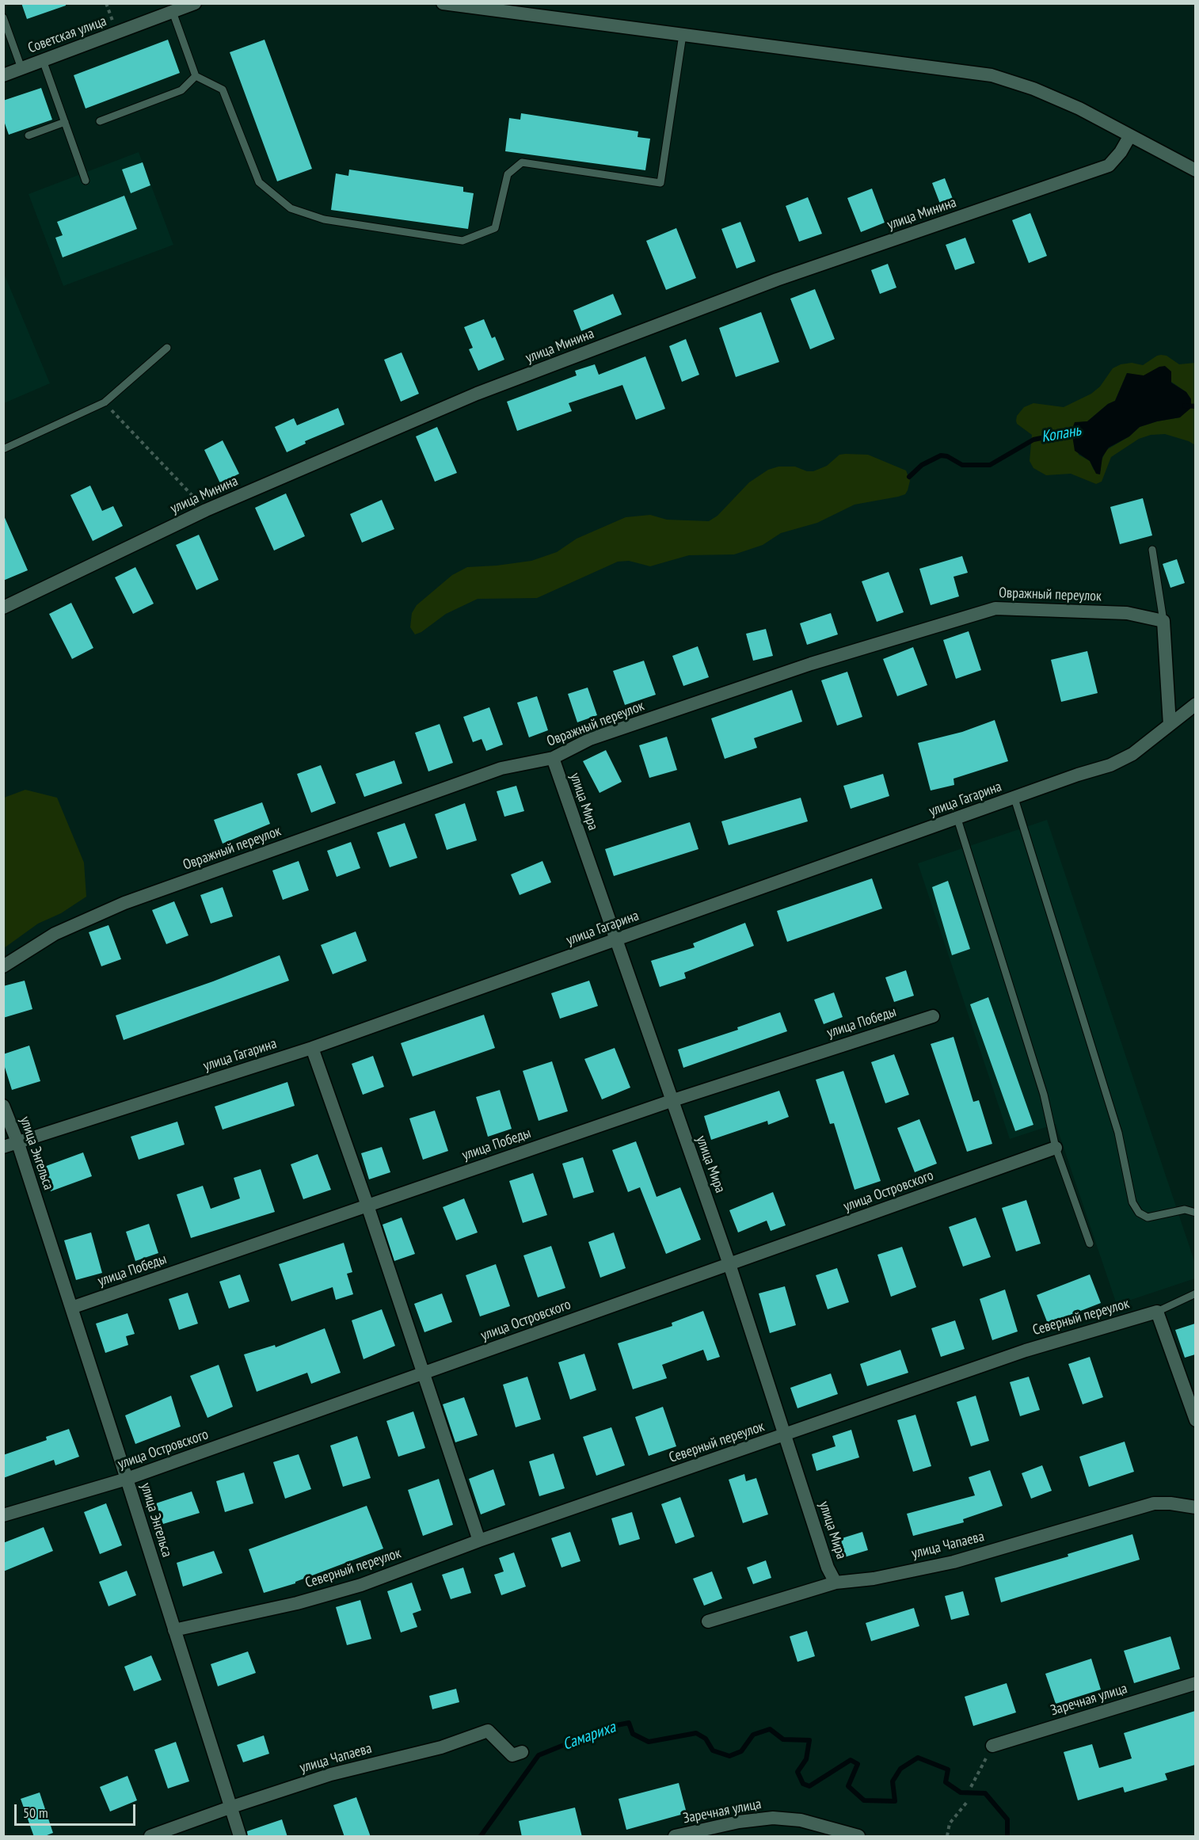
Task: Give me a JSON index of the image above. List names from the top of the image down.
{
  "streets": {
    "street": [
      "Советская улица",
      "улица Минина",
      "Овражный переулок",
      "улица Гагарина",
      "улица Мира",
      "улица Победы",
      "улица Энгельса",
      "улица Островского",
      "Северный переулок",
      "улица Чапаева",
      "Заречная улица"
    ]
  },
  "crossings": [
    ["Овражный переулок", "улица Мира"],
    ["улица Гагарина", "улица Мира"],
    ["улица Гагарина", "улица Энгельса"],
    ["улица Мира", "улица Победы"],
    ["улица Мира", "улица Островского"],
    ["улица Мира", "Северный переулок"],
    ["улица Мира", "улица Чапаева"],
    ["улица Победы", "улица Энгельса"],
    ["улица Энгельса", "улица Островского"],
    ["улица Энгельса", "Северный переулок"],
    ["улица Энгельса", "улица Чапаева"]
  ],
  "water": ["Копань", "Самариха"],
  "scale_bar": "50 m"
}
